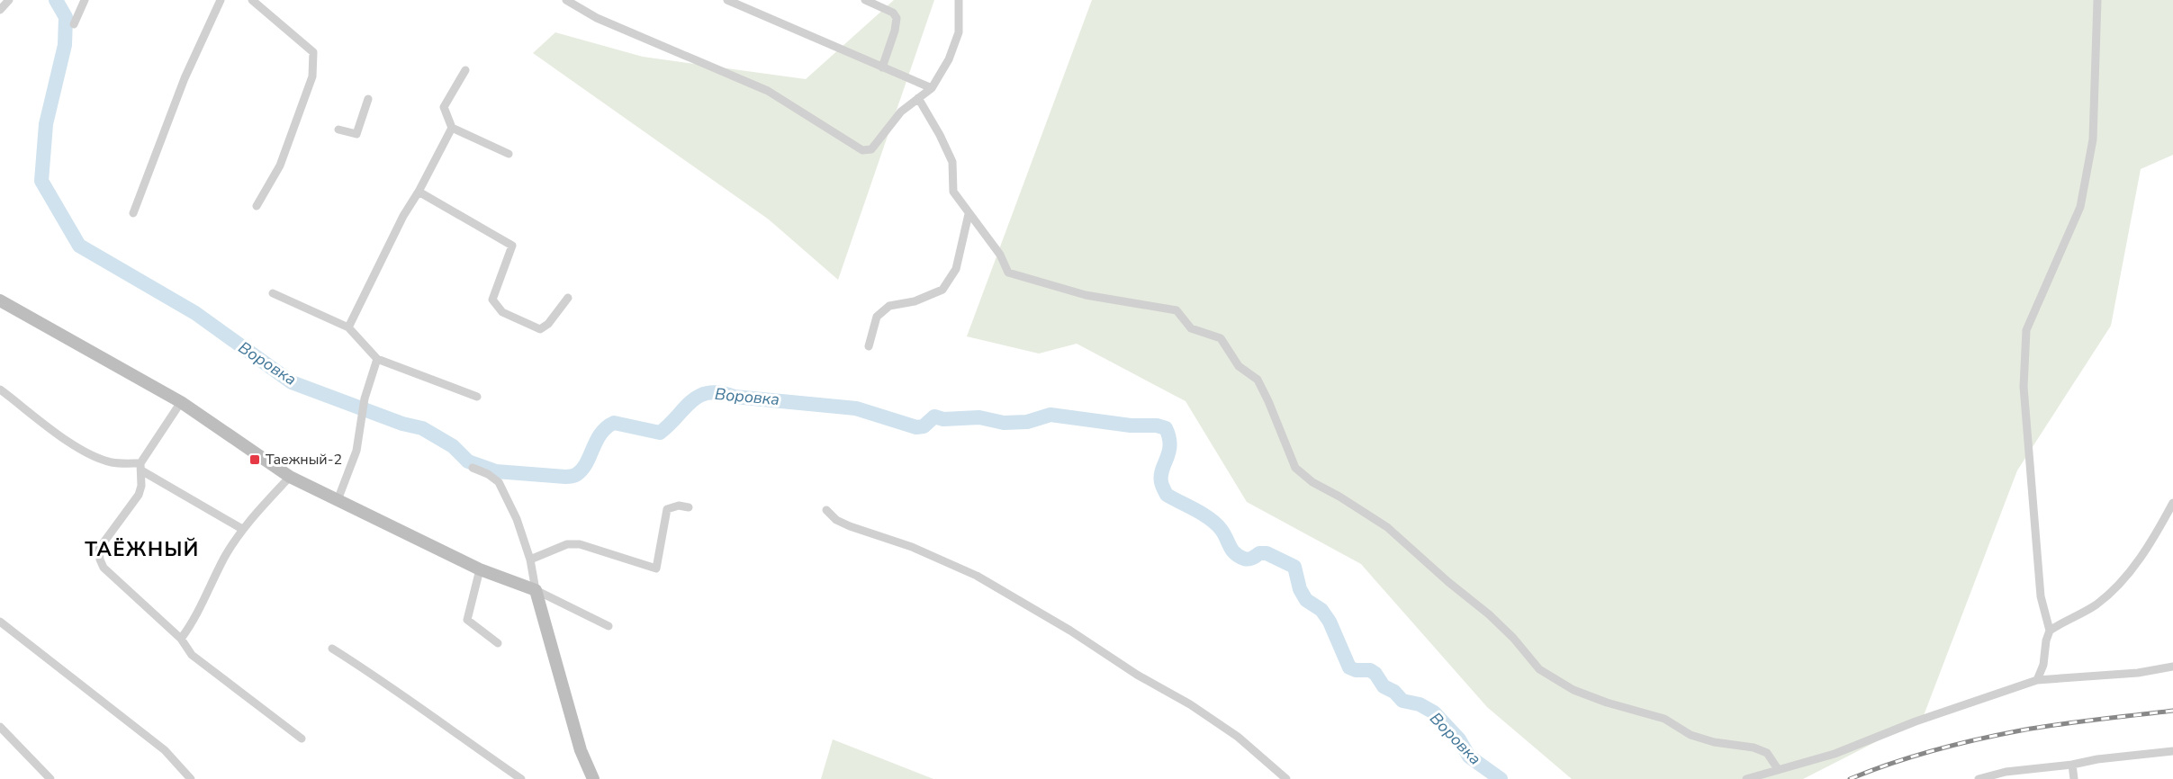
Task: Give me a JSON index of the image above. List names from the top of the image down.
{
  "districts": ["ТАЁЖНЫЙ"],
  "water": ["Воровка"],
  "places": {
    "transit": ["Таежный-2"]
  }
}
